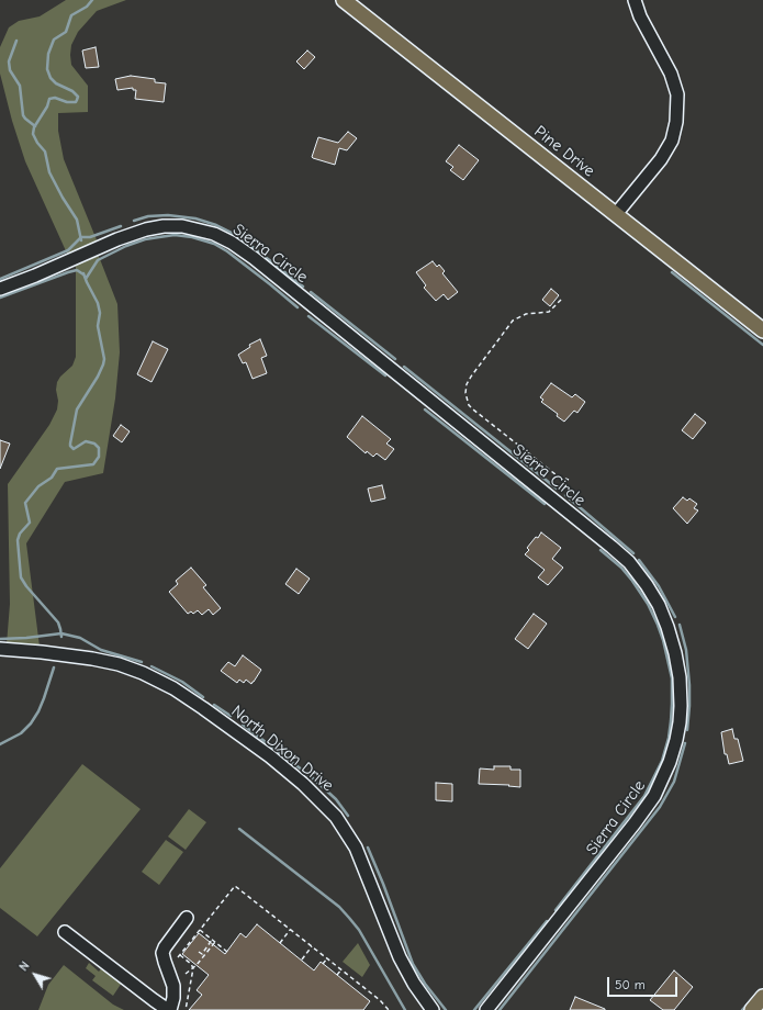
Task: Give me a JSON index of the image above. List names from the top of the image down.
{
  "streets": {
    "main road": ["Pine Drive"],
    "street": ["Sierra Circle", "North Dixon Drive"]
  },
  "scale_bar": "50 m",
  "north": "top left"
}
